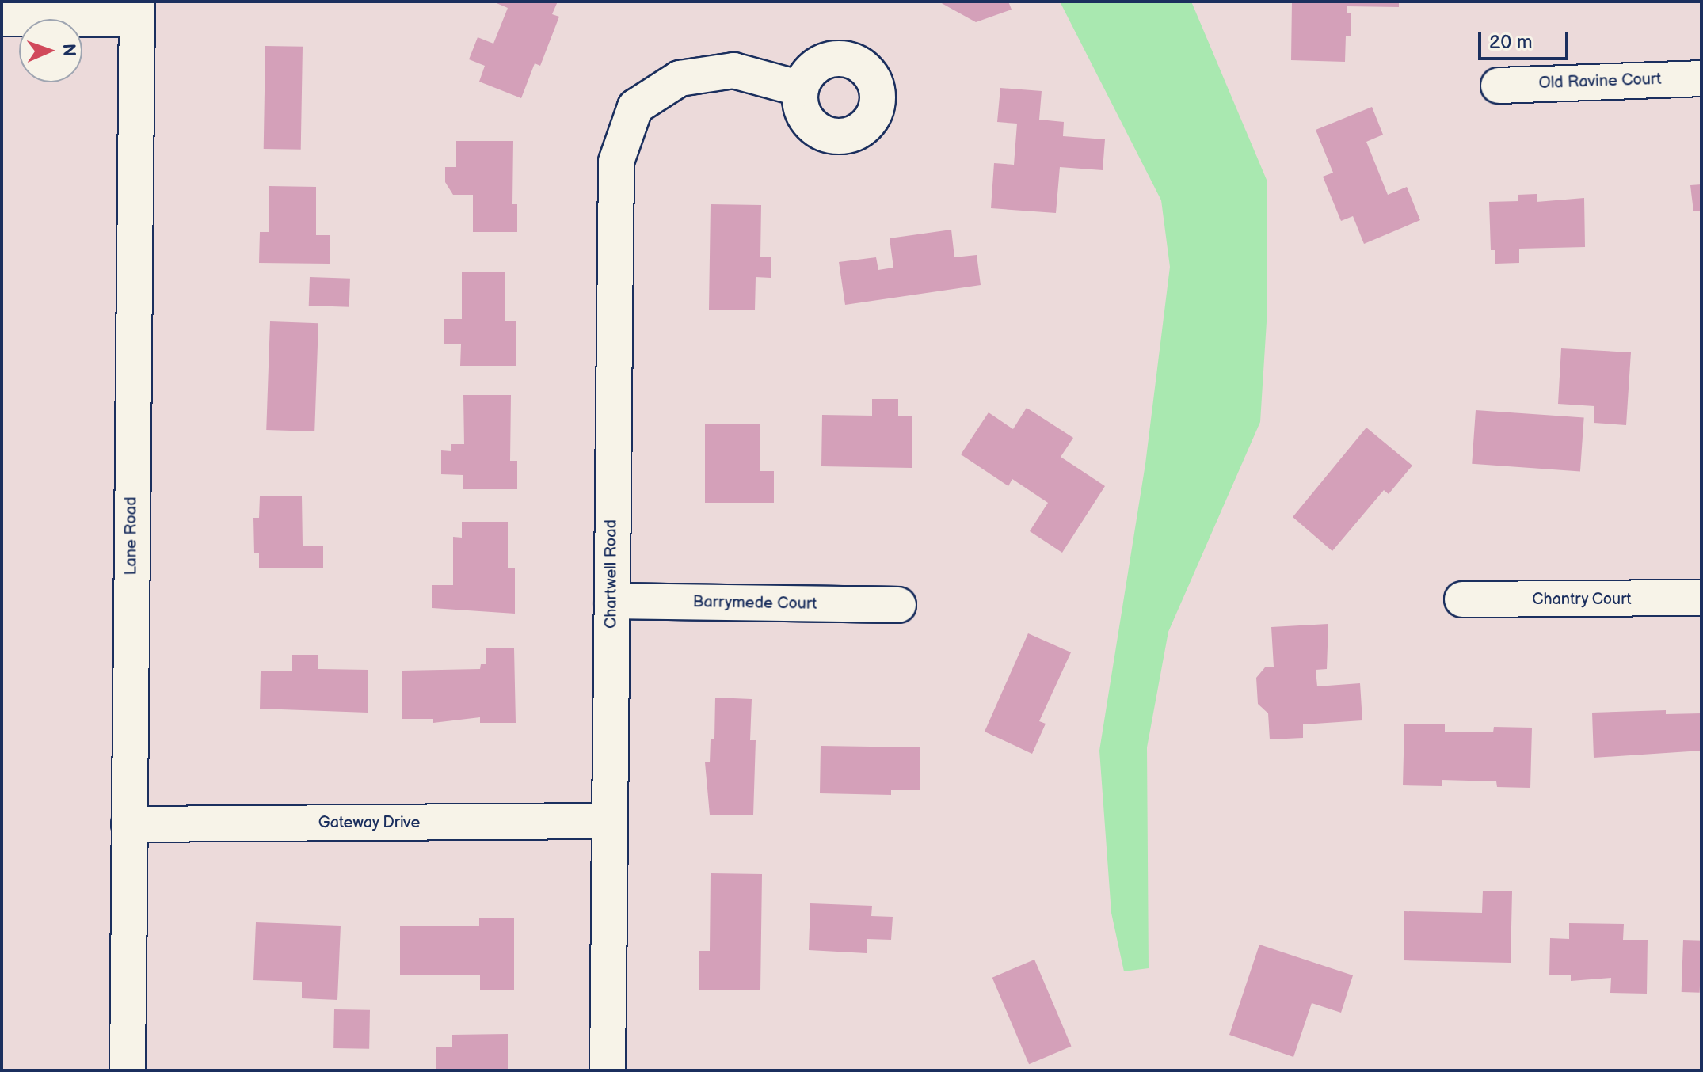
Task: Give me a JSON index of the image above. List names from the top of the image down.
{
  "streets": {
    "street": [
      "Old Ravine Court",
      "Lane Road",
      "Chartwell Road",
      "Chantry Court",
      "Barrymede Court",
      "Gateway Drive"
    ]
  },
  "crossings": [
    ["Lane Road", "Gateway Drive"],
    ["Chartwell Road", "Barrymede Court"],
    ["Chartwell Road", "Gateway Drive"]
  ],
  "scale_bar": "20 m",
  "north": "right"
}
